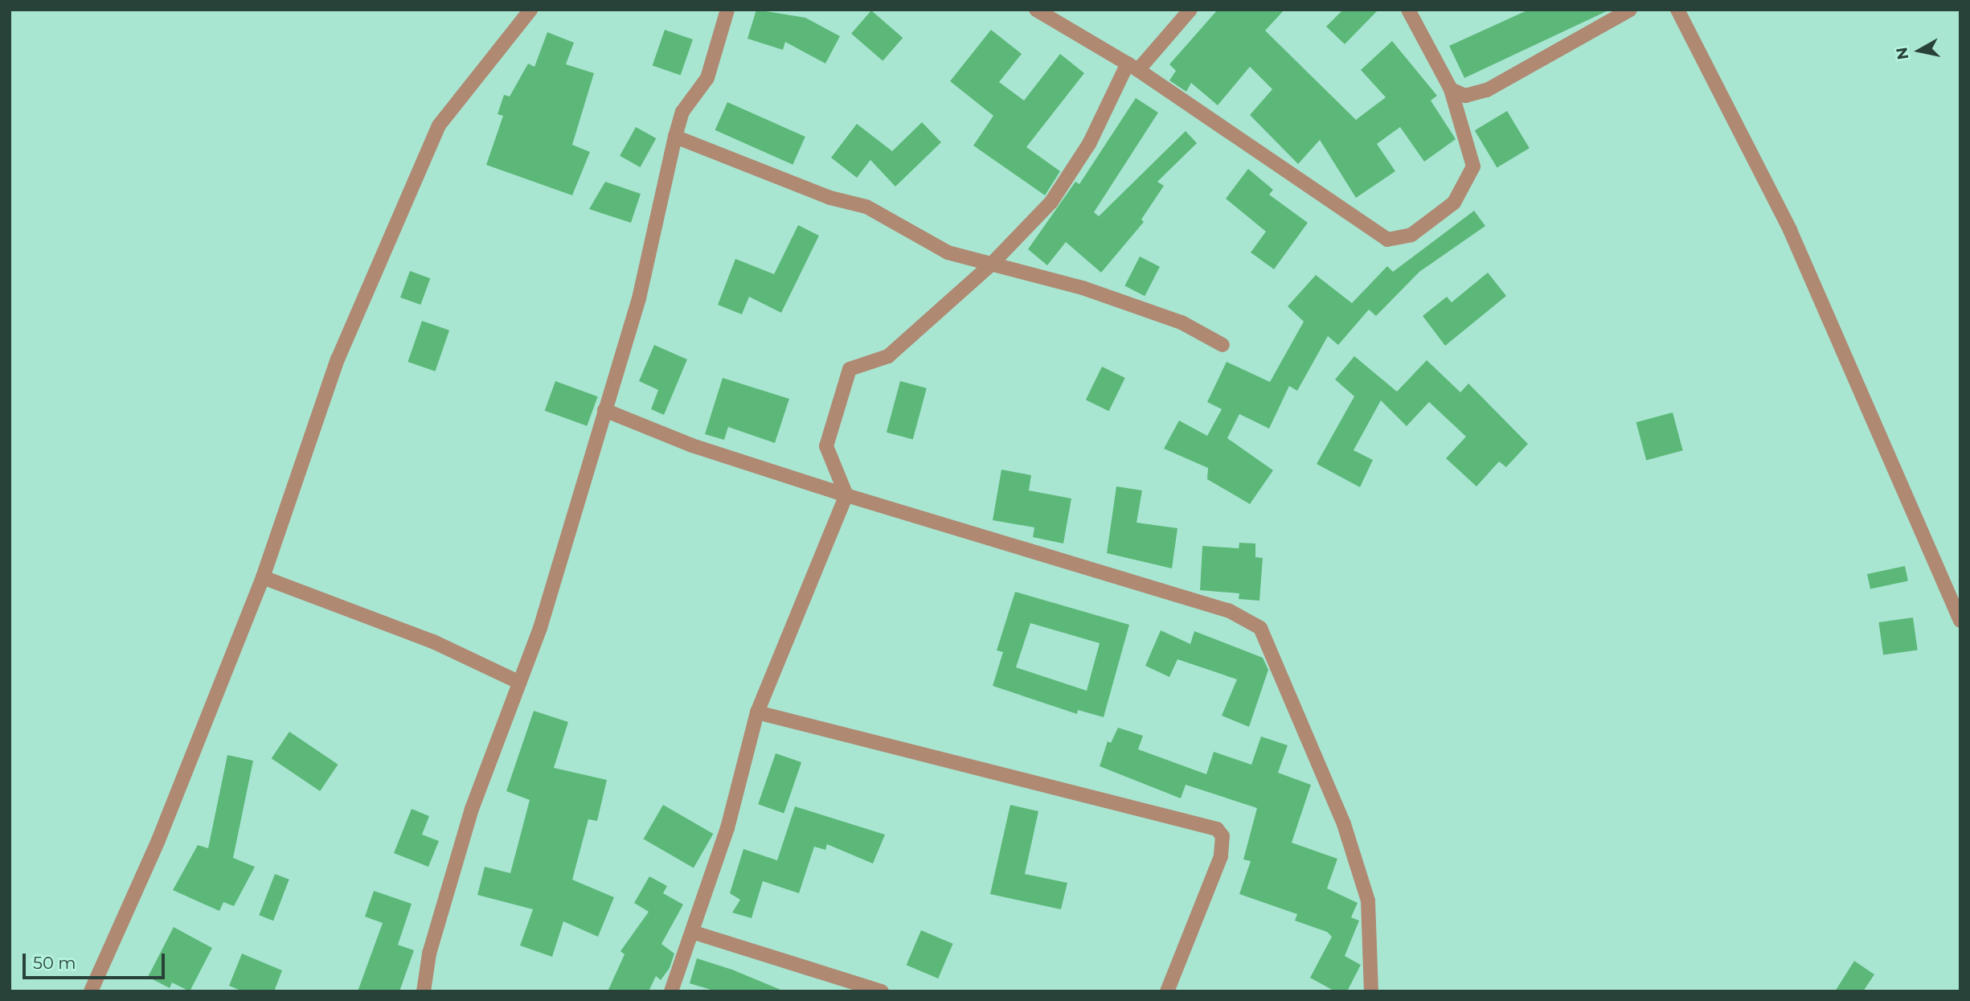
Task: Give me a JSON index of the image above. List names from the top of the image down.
{
  "scale_bar": "50 m",
  "north": "left"
}
